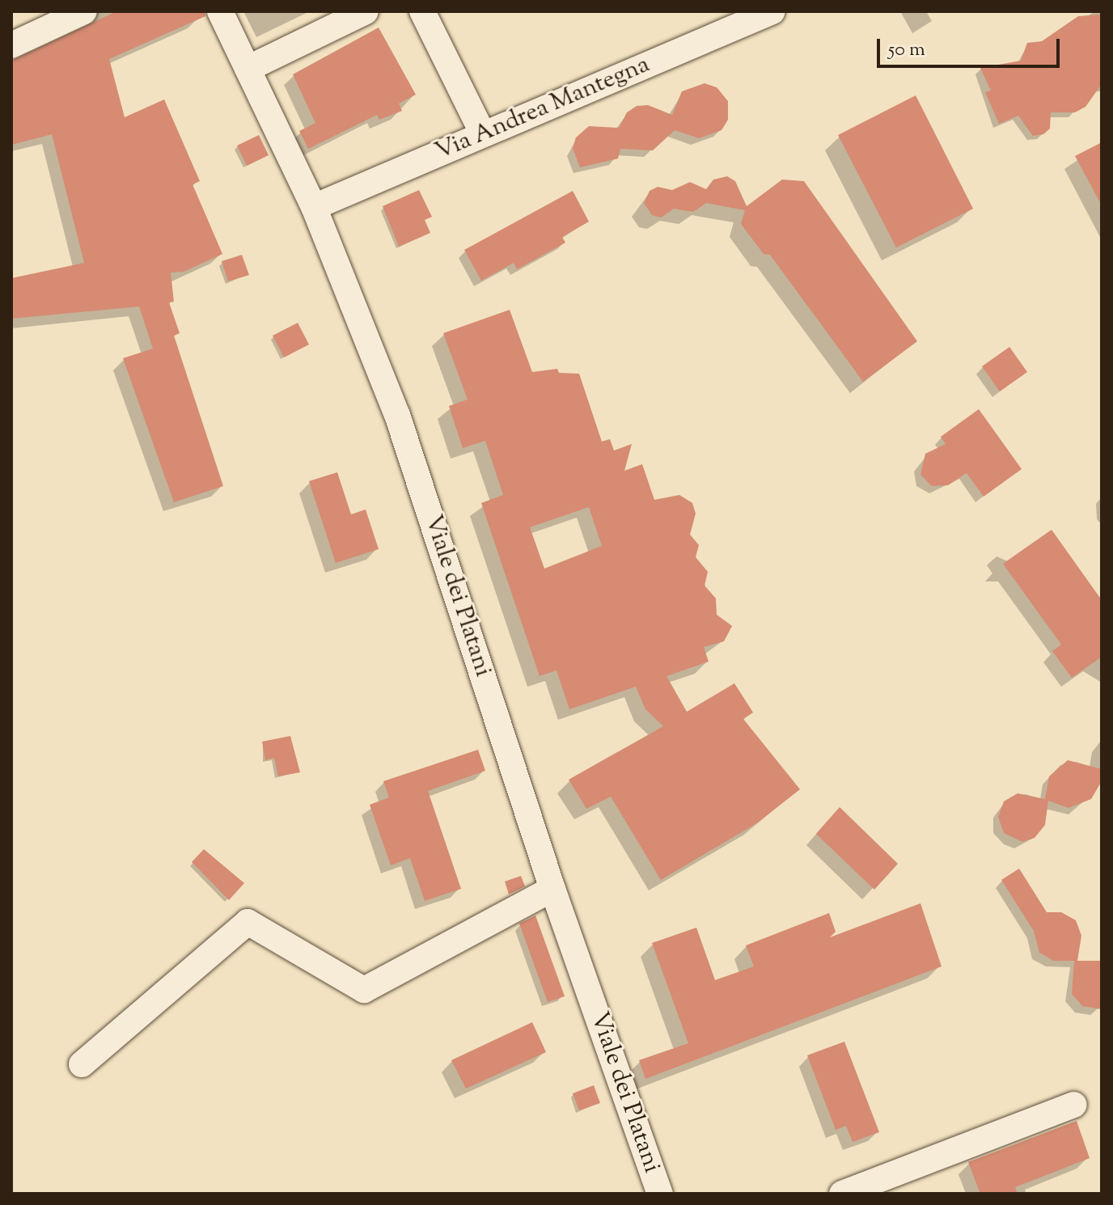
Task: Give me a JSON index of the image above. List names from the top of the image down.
{
  "streets": {
    "street": ["Via Andrea Mantegna", "Viale dei Platani"]
  },
  "crossings": [
    ["Via Andrea Mantegna", "Viale dei Platani"]
  ],
  "scale_bar": "50 m"
}
